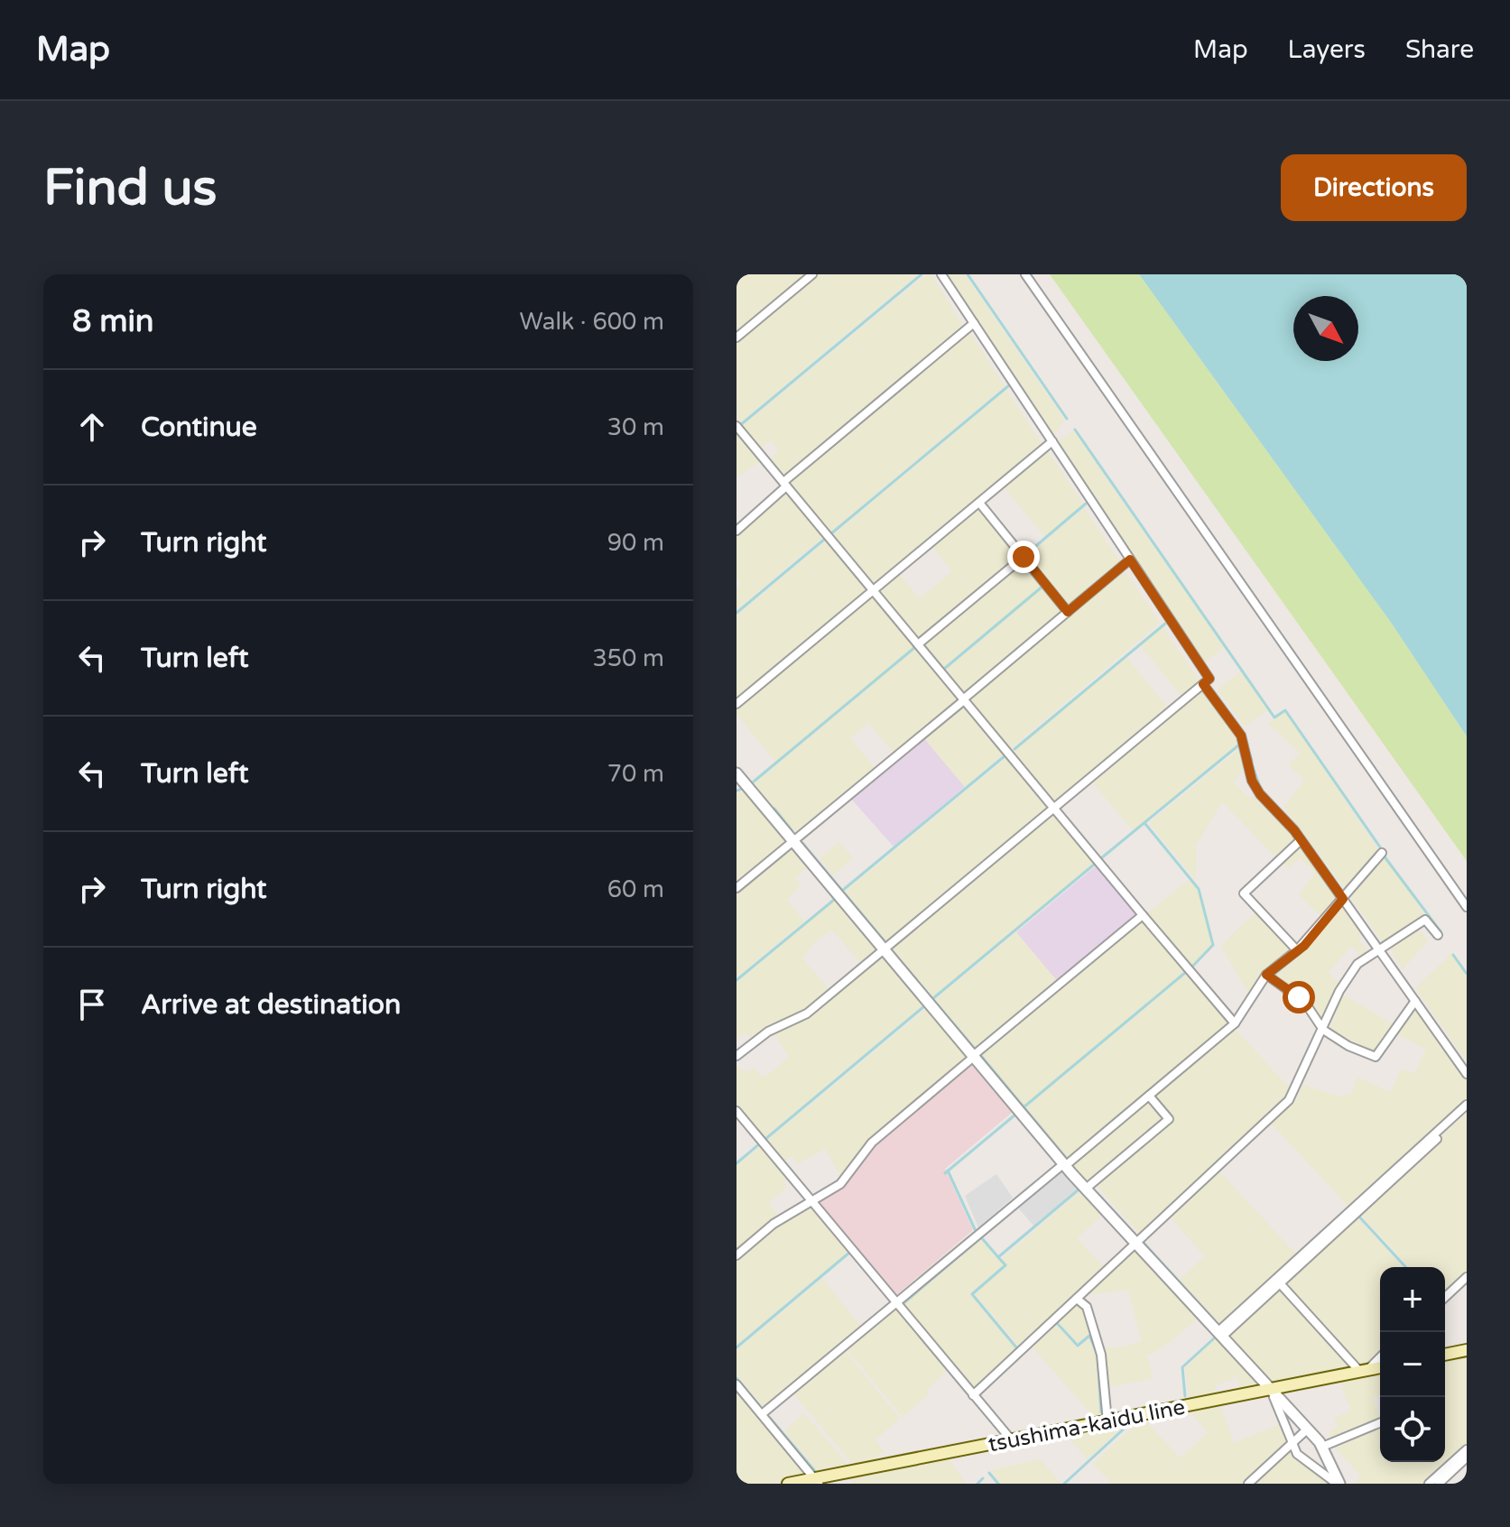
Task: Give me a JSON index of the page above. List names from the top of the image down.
{
  "streets": {
    "main road": ["tsushima-kaidu line"]
  },
  "north": "bottom right",
  "page": {
    "header": "Map",
    "nav": ["Map", "Layers", "Share"],
    "buttons": "Directions",
    "title": "Find us",
    "heading": ["8 min", "Walk · 600 m"],
    "list": [
      ["Continue", "30 m"],
      ["Turn right", "90 m"],
      ["Turn left", "350 m"],
      ["Turn left", "70 m"],
      ["Turn right", "60 m"],
      "Arrive at destination"
    ],
    "map_buttons": ["+", "−"]
  }
}
